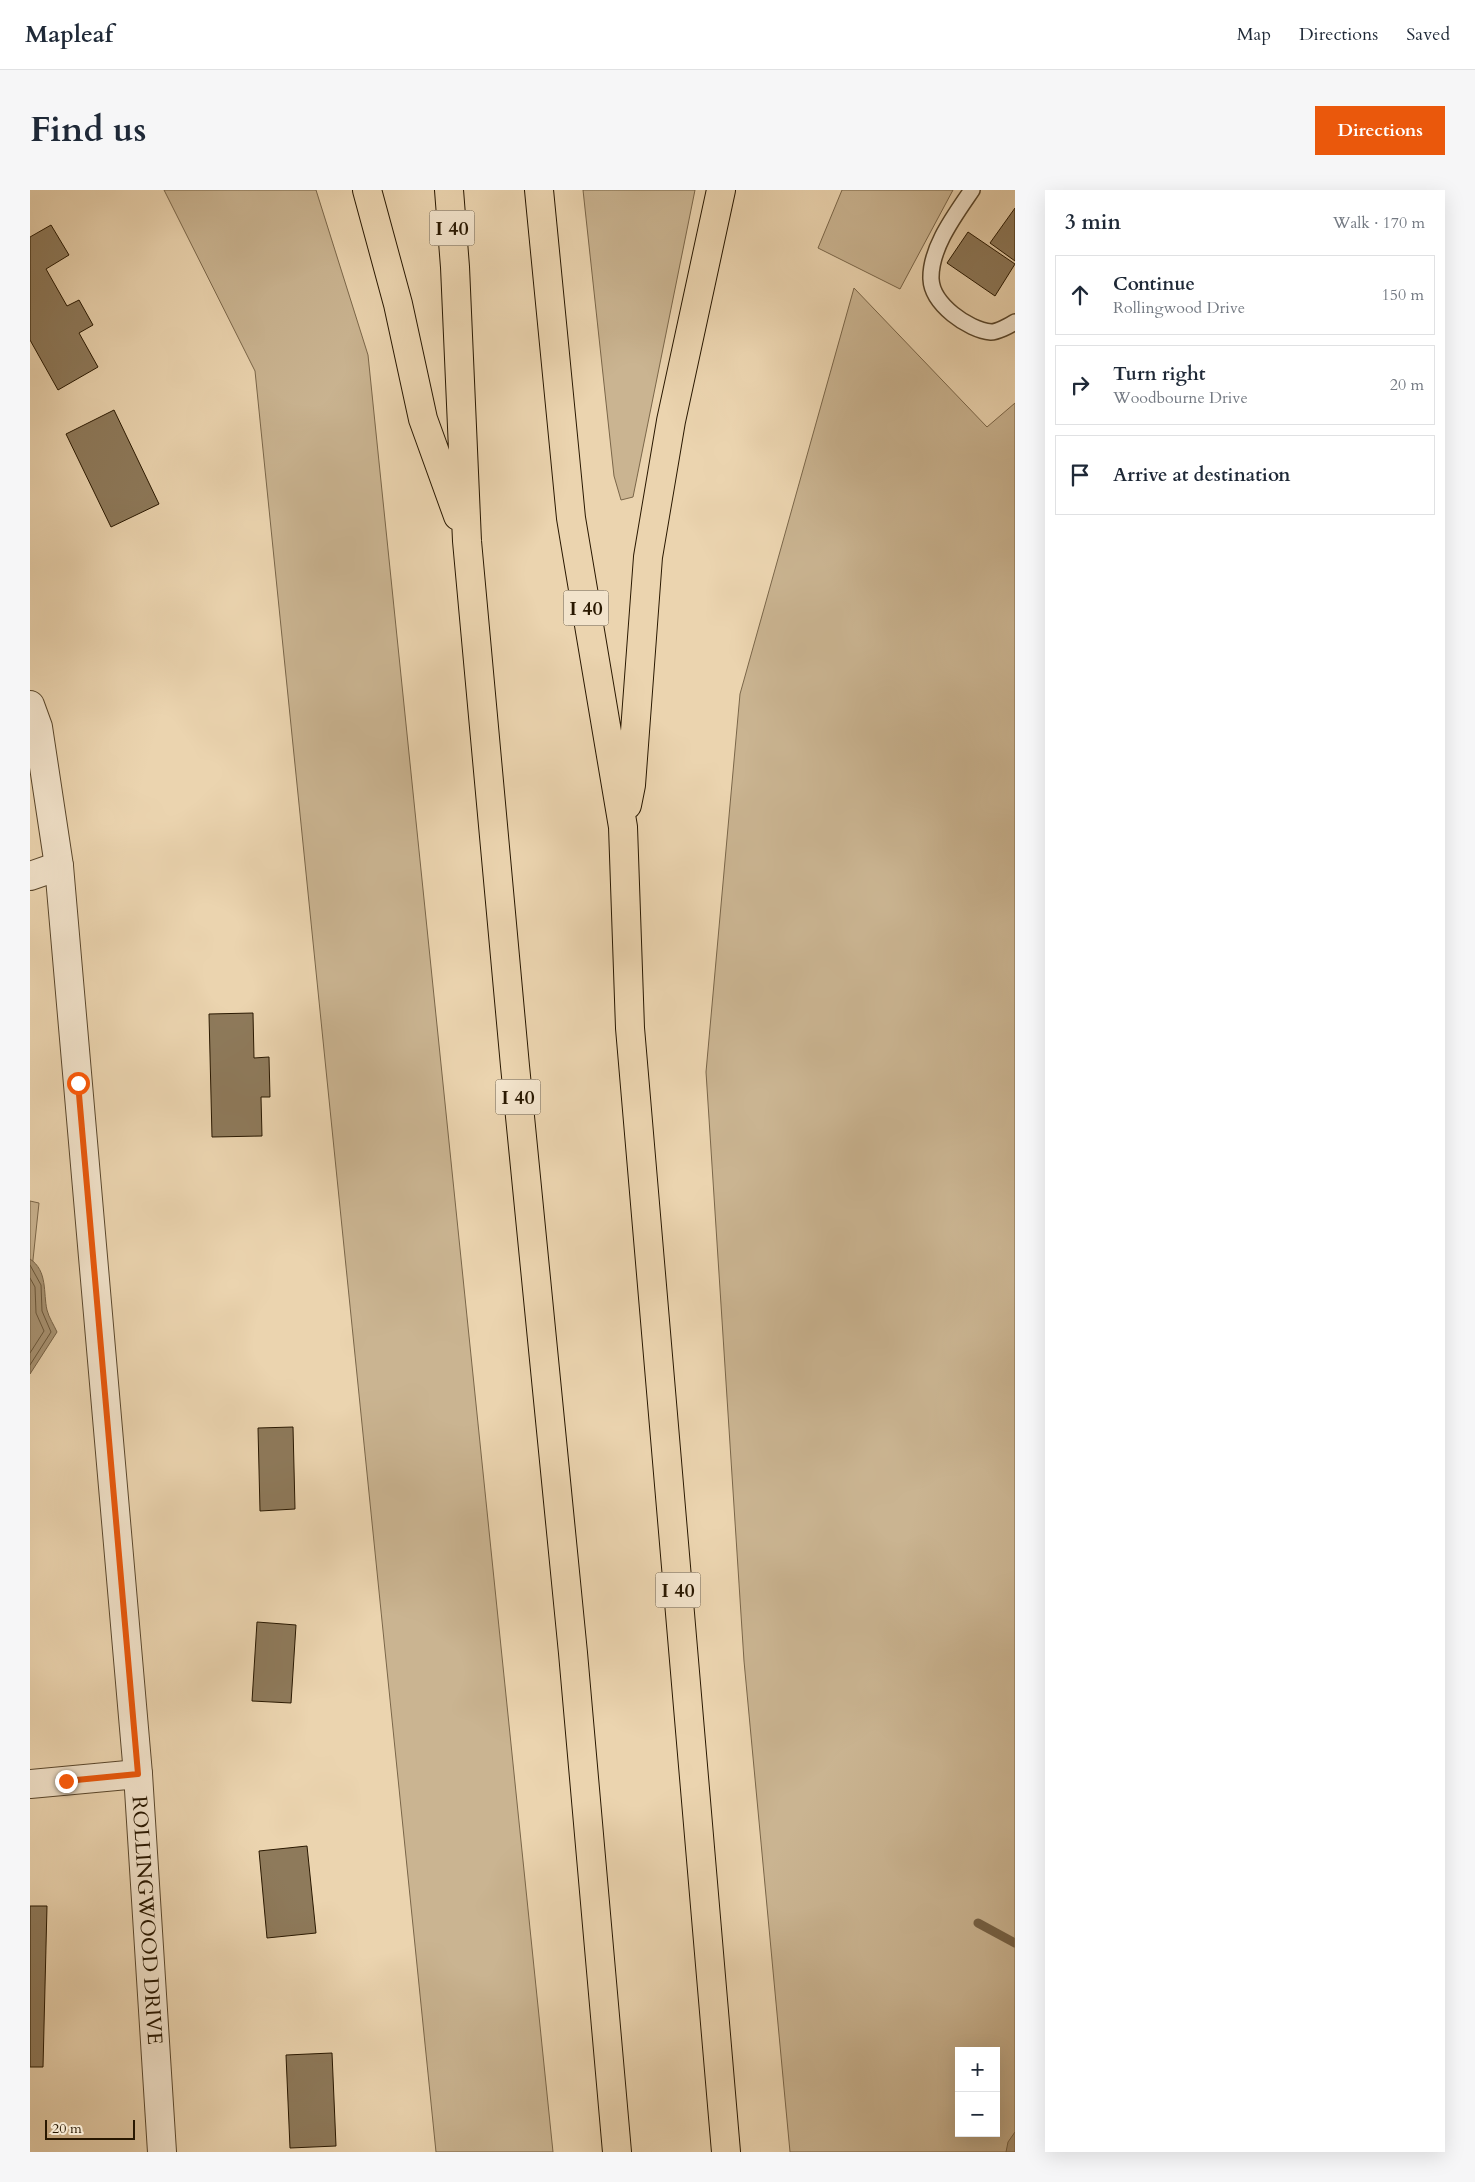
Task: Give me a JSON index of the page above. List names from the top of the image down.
{
  "streets": {
    "highway": ["I 40"],
    "street": ["ROLLINGWOOD DRIVE"]
  },
  "scale_bar": "20 m",
  "page": {
    "header": "Mapleaf",
    "nav": ["Map", "Directions", "Saved"],
    "title": "Find us",
    "buttons": "Directions",
    "heading": ["3 min", "Walk · 170 m"],
    "list": [
      ["Continue", "Rollingwood Drive", "150 m"],
      ["Turn right", "Woodbourne Drive", "20 m"],
      "Arrive at destination"
    ],
    "map_buttons": ["+", "−"],
    "scale": "20 m"
  }
}
